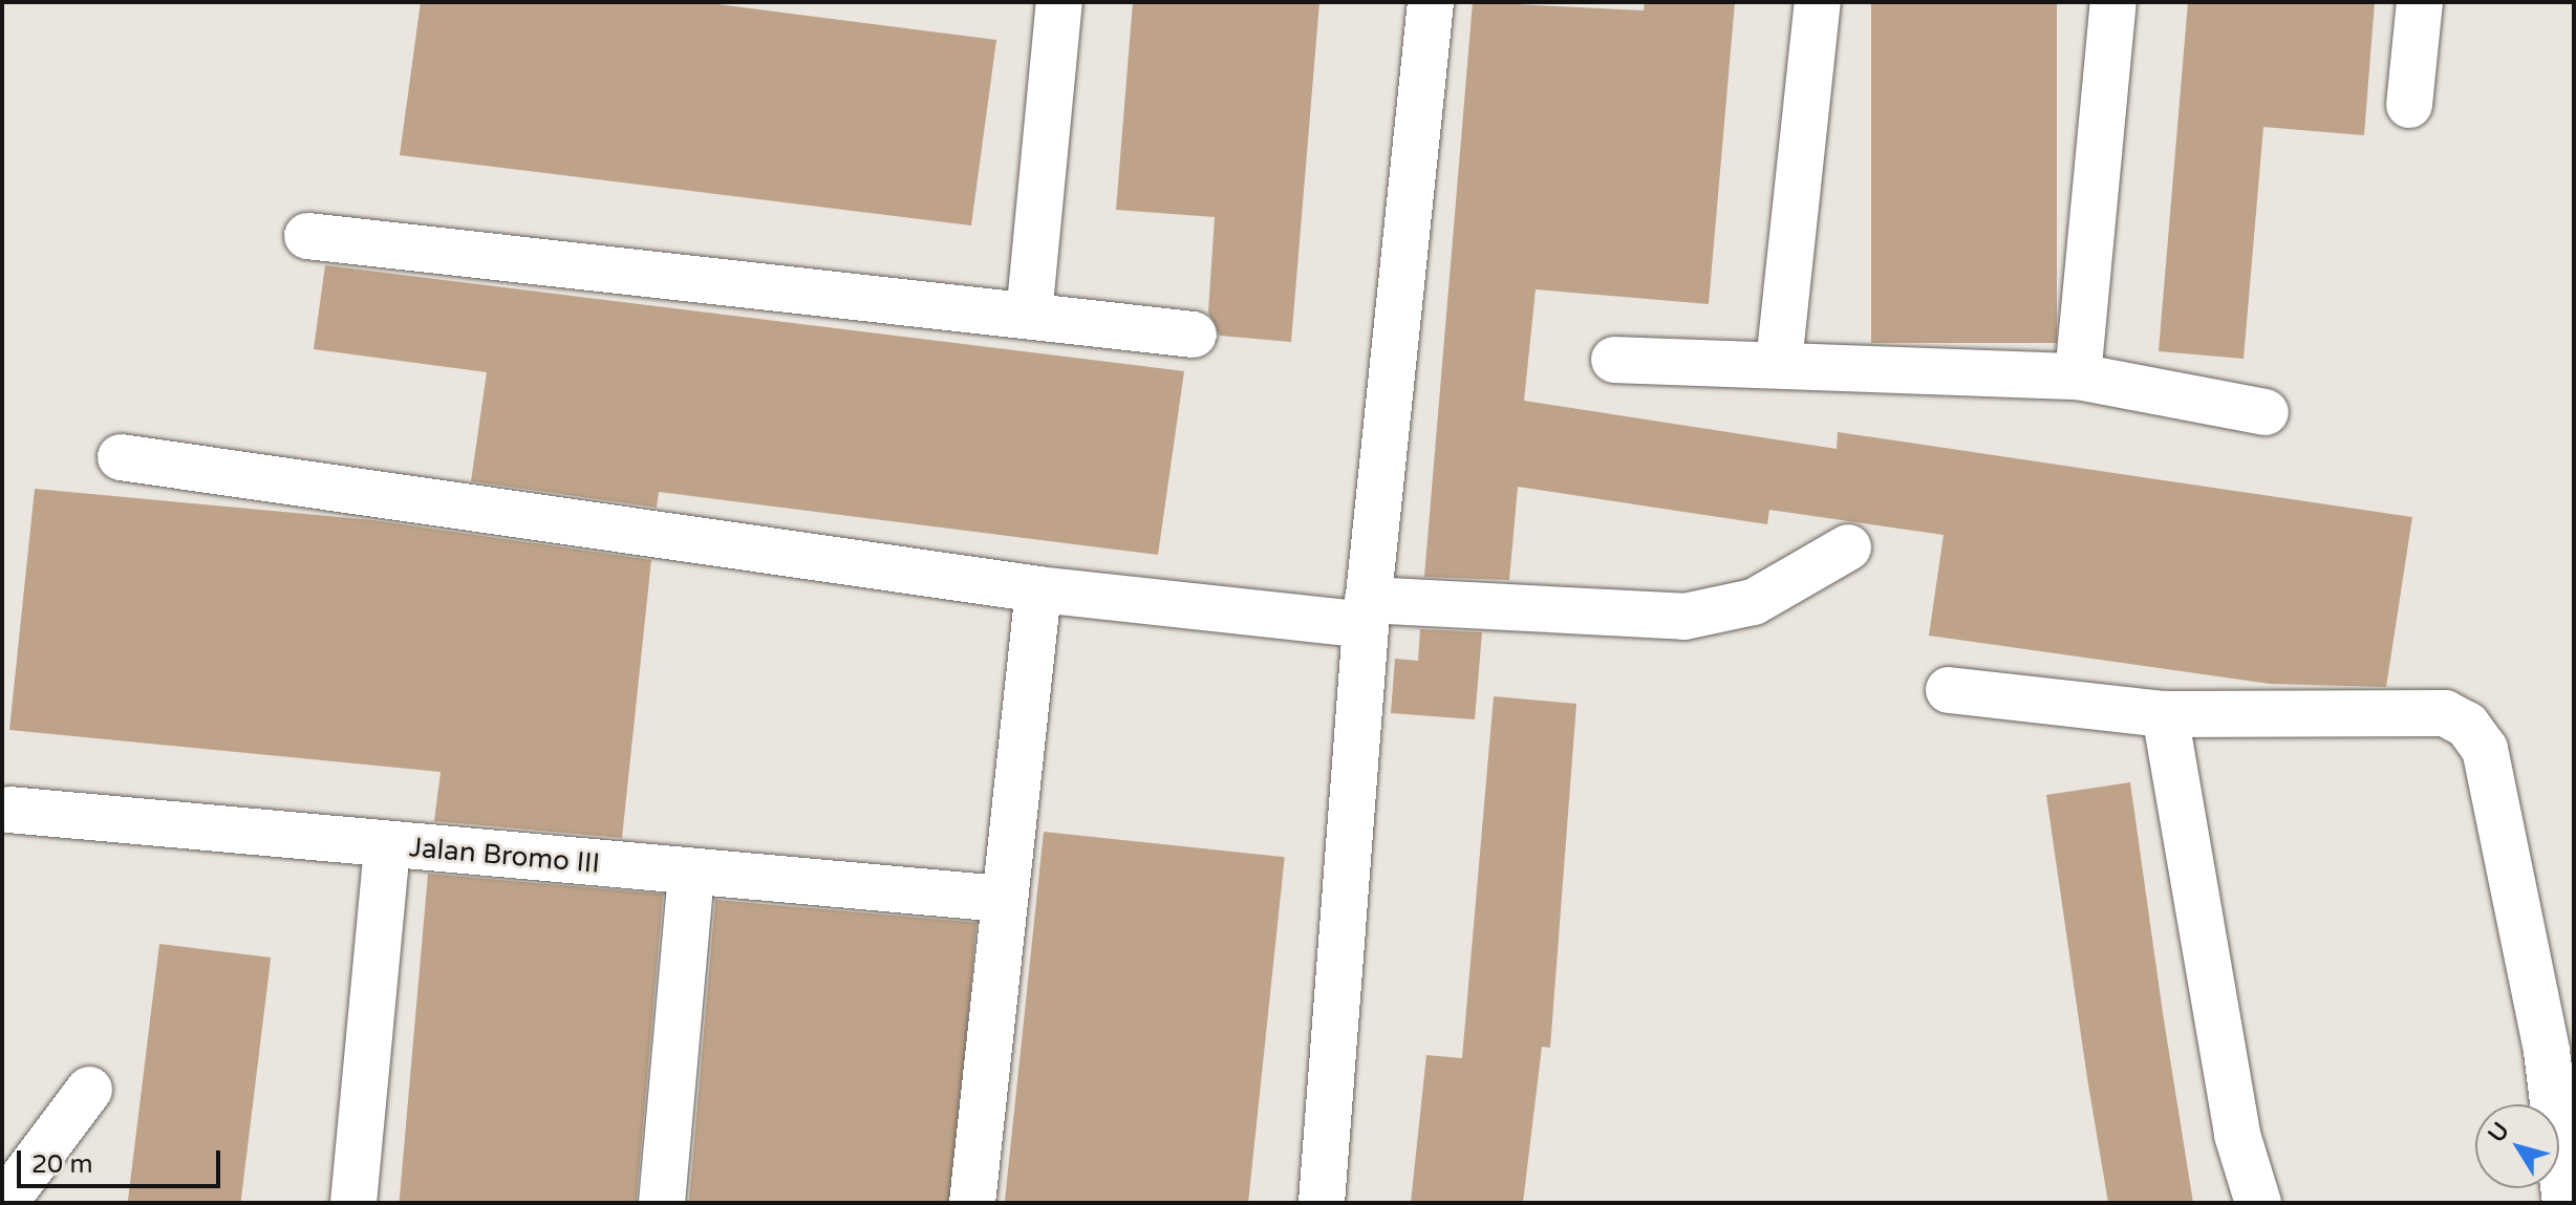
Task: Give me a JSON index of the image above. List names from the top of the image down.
{
  "streets": {
    "street": ["Jalan Bromo III"]
  },
  "scale_bar": "20 m",
  "north": "top left"
}
